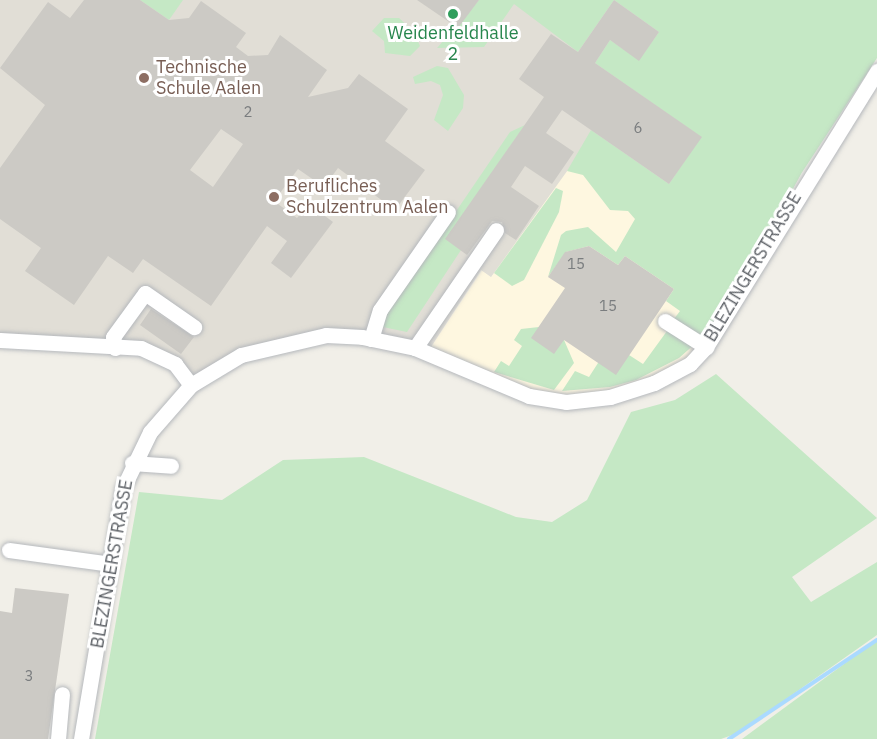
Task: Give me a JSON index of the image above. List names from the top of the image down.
{
  "streets": {
    "street": ["BLEZINGERSTRASSE"]
  },
  "places": ["Weidenfeldhalle 2", "Technische Schule Aalen", "Berufliches Schulzentrum Aalen"],
  "house_numbers": [
    "2",
    "6",
    "15",
    "15",
    "3"
  ]
}
